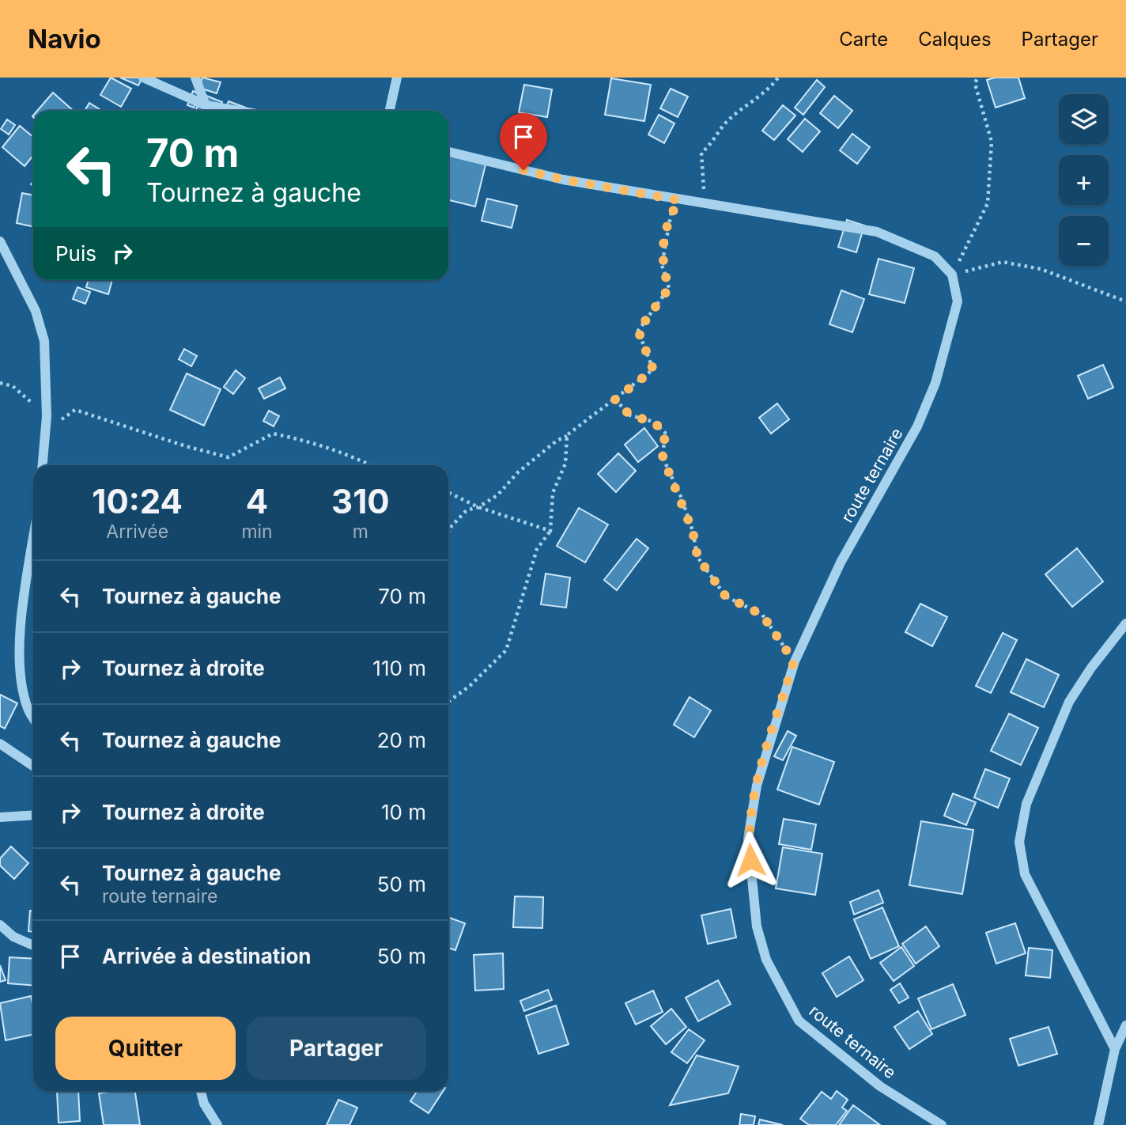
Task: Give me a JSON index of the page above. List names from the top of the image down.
{
  "streets": {
    "street": ["route ternaire"]
  },
  "page": {
    "header": "Navio",
    "nav": ["Carte", "Calques", "Partager"],
    "map_buttons": ["+", "−"],
    "turn": ["70 m", "Tournez à gauche"],
    "then": "Puis",
    "eta": [
      "10:24",
      "Arrivée",
      "4",
      "min",
      "310",
      "m"
    ],
    "list": [
      {
        "name": "Tournez à gauche",
        "value": "70 m"
      },
      {
        "name": "Tournez à droite",
        "value": "110 m"
      },
      {
        "name": "Tournez à gauche",
        "value": "20 m"
      },
      {
        "name": "Tournez à droite",
        "value": "10 m"
      },
      {
        "name": "Tournez à gauche",
        "note": "route ternaire",
        "value": "50 m"
      },
      {
        "name": "Arrivée à destination",
        "value": "50 m"
      }
    ],
    "buttons": ["Quitter", "Partager"]
  }
}
